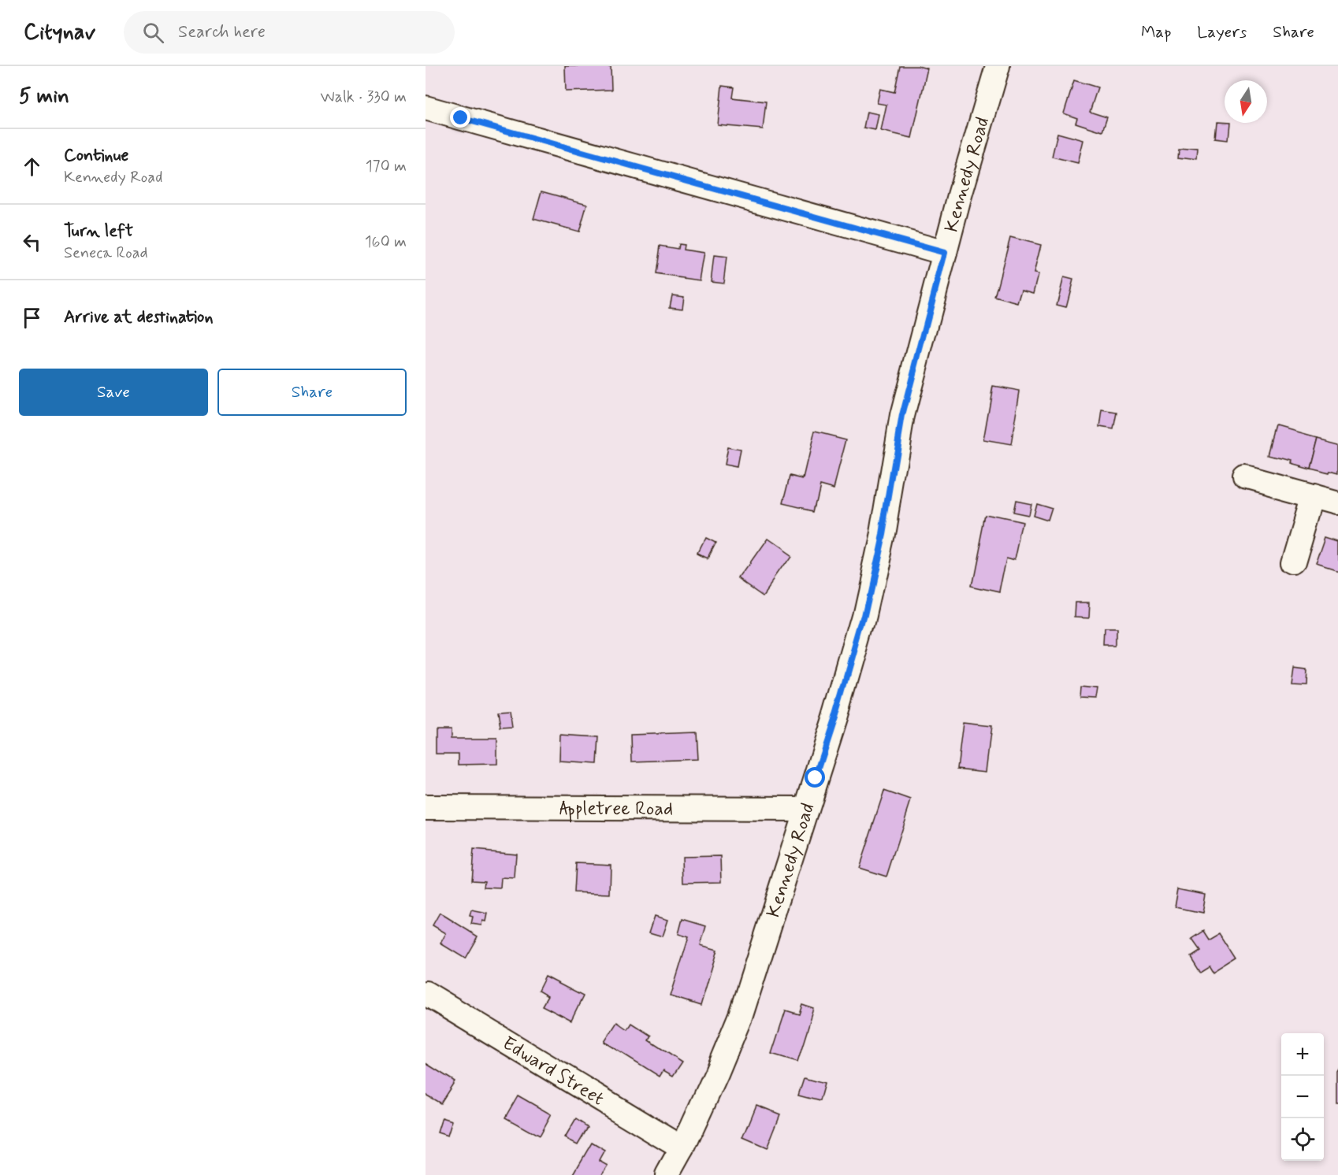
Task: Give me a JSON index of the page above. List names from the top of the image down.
{
  "streets": {
    "street": ["Kennedy Road", "Appletree Road", "Edward Street"]
  },
  "crossings": [
    ["Kennedy Road", "Appletree Road"],
    ["Kennedy Road", "Edward Street"]
  ],
  "north": "bottom",
  "page": {
    "header": "Citynav",
    "search": "Search here",
    "nav": ["Map", "Layers", "Share"],
    "heading": ["5 min", "Walk · 330 m"],
    "list": [
      ["Continue", "Kennedy Road", "170 m"],
      ["Turn left", "Seneca Road", "160 m"],
      "Arrive at destination"
    ],
    "buttons": ["Save", "Share"],
    "map_buttons": ["+", "−"]
  }
}
